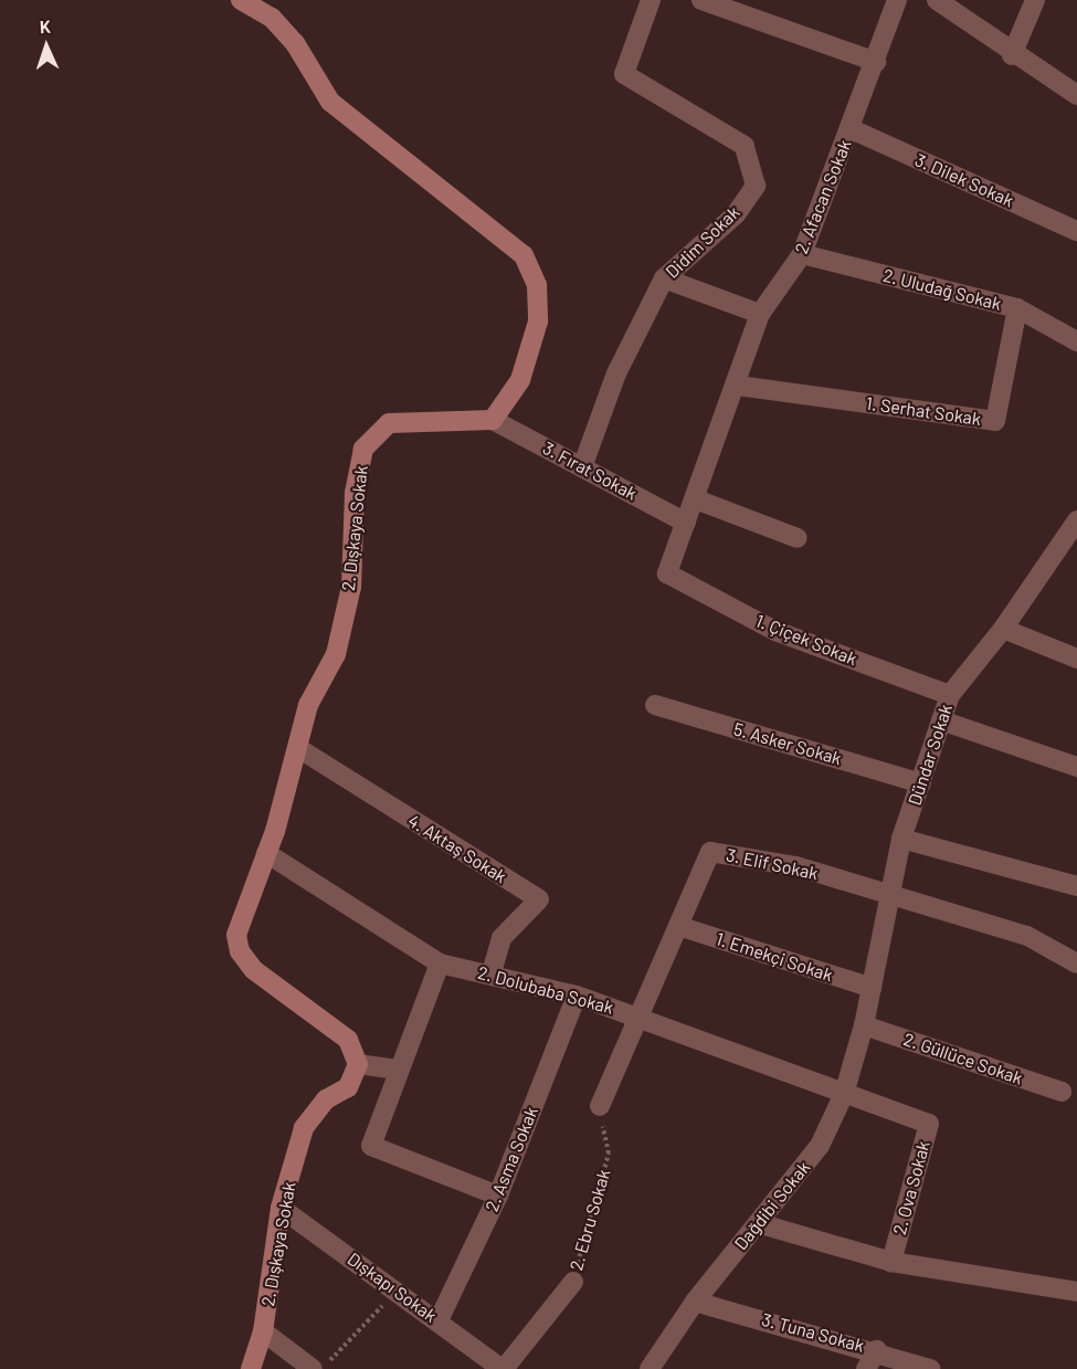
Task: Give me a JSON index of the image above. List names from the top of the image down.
{
  "streets": {
    "street": [
      "3. Dilek Sokak",
      "2. Afacan Sokak",
      "Didim Sokak",
      "2. Uludağ Sokak",
      "1. Serhat Sokak",
      "3. Fırat Sokak",
      "2. Dışkaya Sokak",
      "1. Çiçek Sokak",
      "5. Asker Sokak",
      "Dündar Sokak",
      "4. Aktaş Sokak",
      "3. Elif Sokak",
      "1. Emekçi Sokak",
      "2. Dolubaba Sokak",
      "2. Güllüce Sokak",
      "2. Asma Sokak",
      "2. Ova Sokak",
      "Dağdibi Sokak",
      "2. Ebru Sokak",
      "Dışkapı Sokak",
      "3. Tuna Sokak"
    ]
  },
  "crossings": [
    ["3. Dilek Sokak", "2. Afacan Sokak"],
    ["2. Afacan Sokak", "2. Uludağ Sokak"],
    ["2. Afacan Sokak", "1. Serhat Sokak"],
    ["2. Afacan Sokak", "3. Fırat Sokak"],
    ["2. Afacan Sokak", "1. Çiçek Sokak"],
    ["Didim Sokak", "3. Fırat Sokak"],
    ["2. Uludağ Sokak", "1. Serhat Sokak"],
    ["3. Fırat Sokak", "2. Dışkaya Sokak"],
    ["2. Dışkaya Sokak", "4. Aktaş Sokak"],
    ["2. Dışkaya Sokak", "2. Dolubaba Sokak"],
    ["2. Dışkaya Sokak", "Dışkapı Sokak"],
    ["1. Çiçek Sokak", "Dündar Sokak"],
    ["5. Asker Sokak", "Dündar Sokak"],
    ["Dündar Sokak", "3. Elif Sokak"],
    ["Dündar Sokak", "1. Emekçi Sokak"],
    ["Dündar Sokak", "2. Güllüce Sokak"],
    ["Dündar Sokak", "Dağdibi Sokak"],
    ["4. Aktaş Sokak", "2. Dolubaba Sokak"],
    ["3. Elif Sokak", "1. Emekçi Sokak"],
    ["3. Elif Sokak", "2. Dolubaba Sokak"],
    ["2. Dolubaba Sokak", "2. Asma Sokak"],
    ["2. Dolubaba Sokak", "2. Ova Sokak"],
    ["2. Dolubaba Sokak", "Dağdibi Sokak"],
    ["2. Güllüce Sokak", "Dağdibi Sokak"],
    ["2. Asma Sokak", "Dışkapı Sokak"],
    ["2. Ova Sokak", "Dağdibi Sokak"],
    ["Dağdibi Sokak", "3. Tuna Sokak"],
    ["2. Ebru Sokak", "Dışkapı Sokak"]
  ],
  "north": "top"
}
